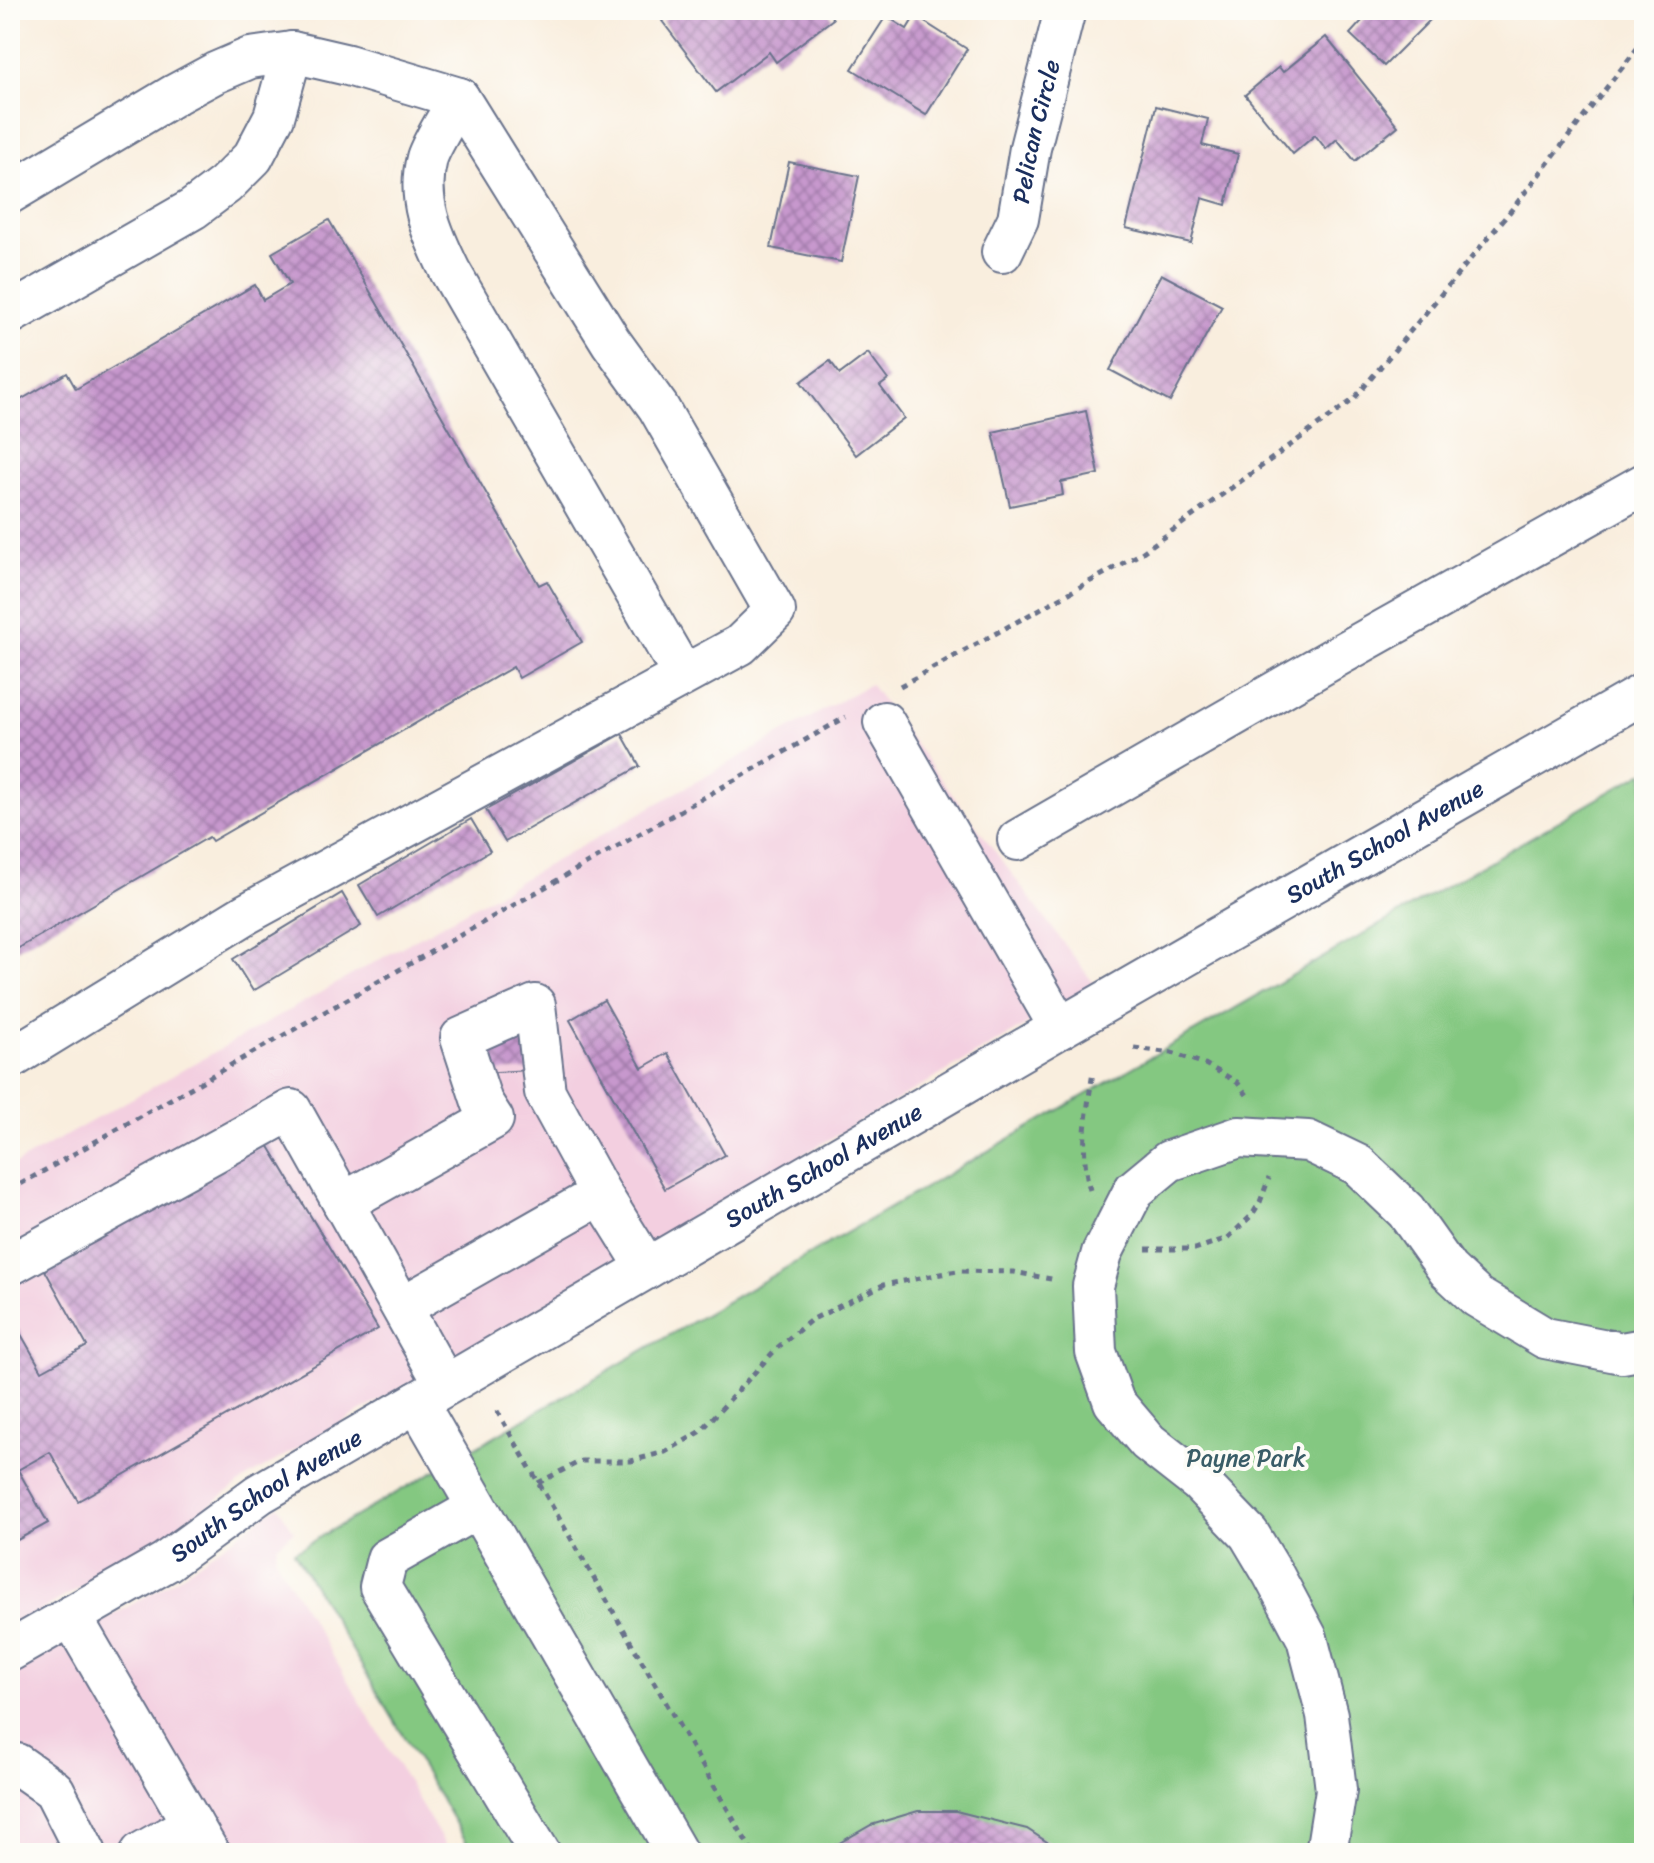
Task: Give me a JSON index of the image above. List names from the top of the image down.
{
  "streets": {
    "street": ["Pelican Circle", "South School Avenue"]
  },
  "parks": ["Payne Park"]
}
